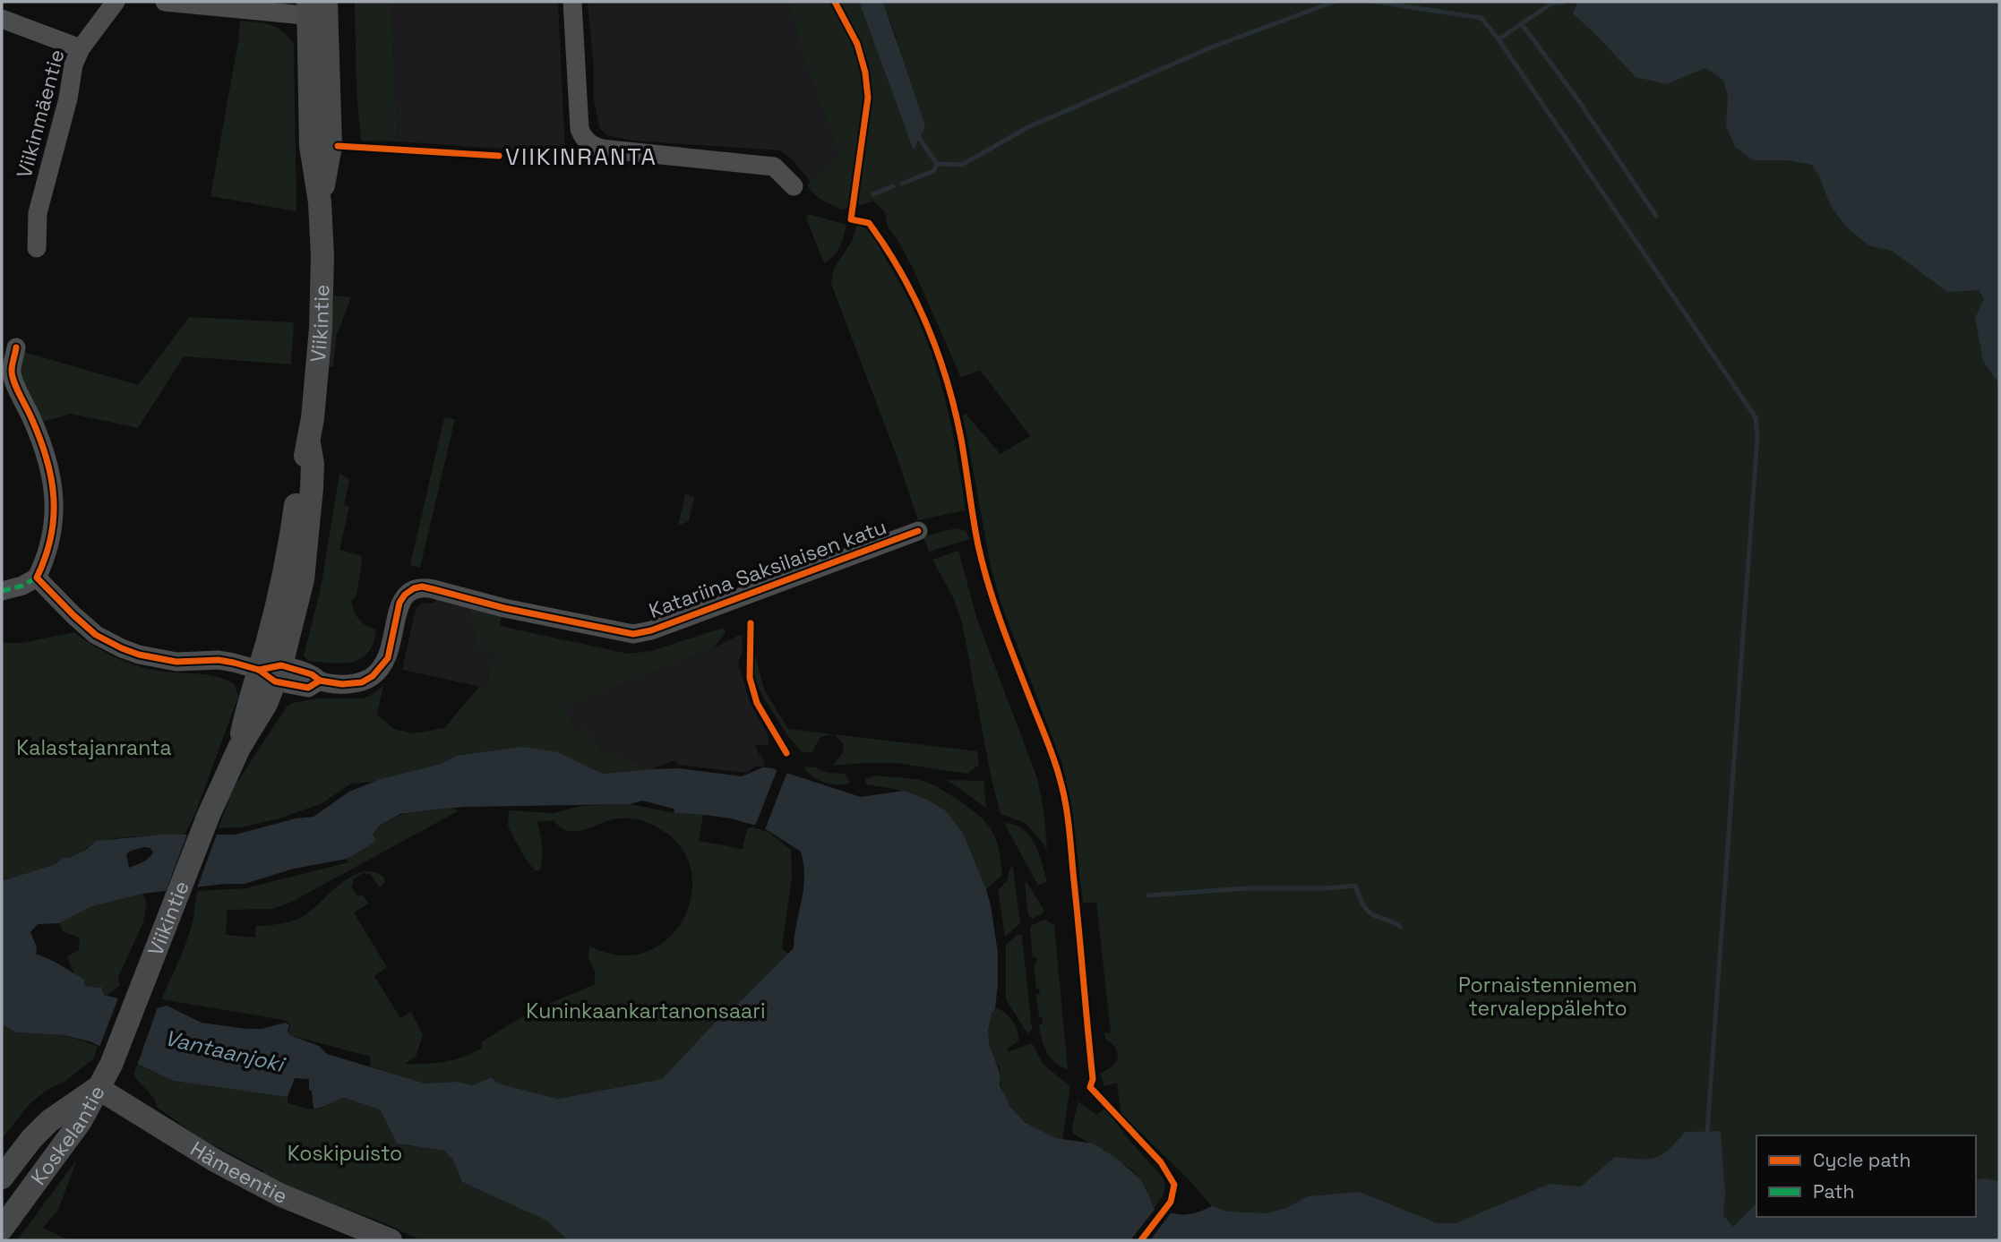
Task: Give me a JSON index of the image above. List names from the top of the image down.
{
  "streets": {
    "main road": ["Viikintie", "Koskelantie", "Hämeentie"],
    "street": ["Viikinmäentie", "Katariina Saksilaisen katu"]
  },
  "crossings": [
    ["Viikintie", "Katariina Saksilaisen katu"],
    ["Viikintie", "Koskelantie"],
    ["Viikintie", "Hämeentie"],
    ["Koskelantie", "Hämeentie"]
  ],
  "districts": ["VIIKINRANTA"],
  "water": ["Vantaanjoki"],
  "parks": [
    "Kalastajanranta",
    "Pornaistenniemen tervaleppälehto",
    "Kuninkaankartanonsaari",
    "Koskipuisto"
  ],
  "legend": ["Cycle path", "Path"]
}
